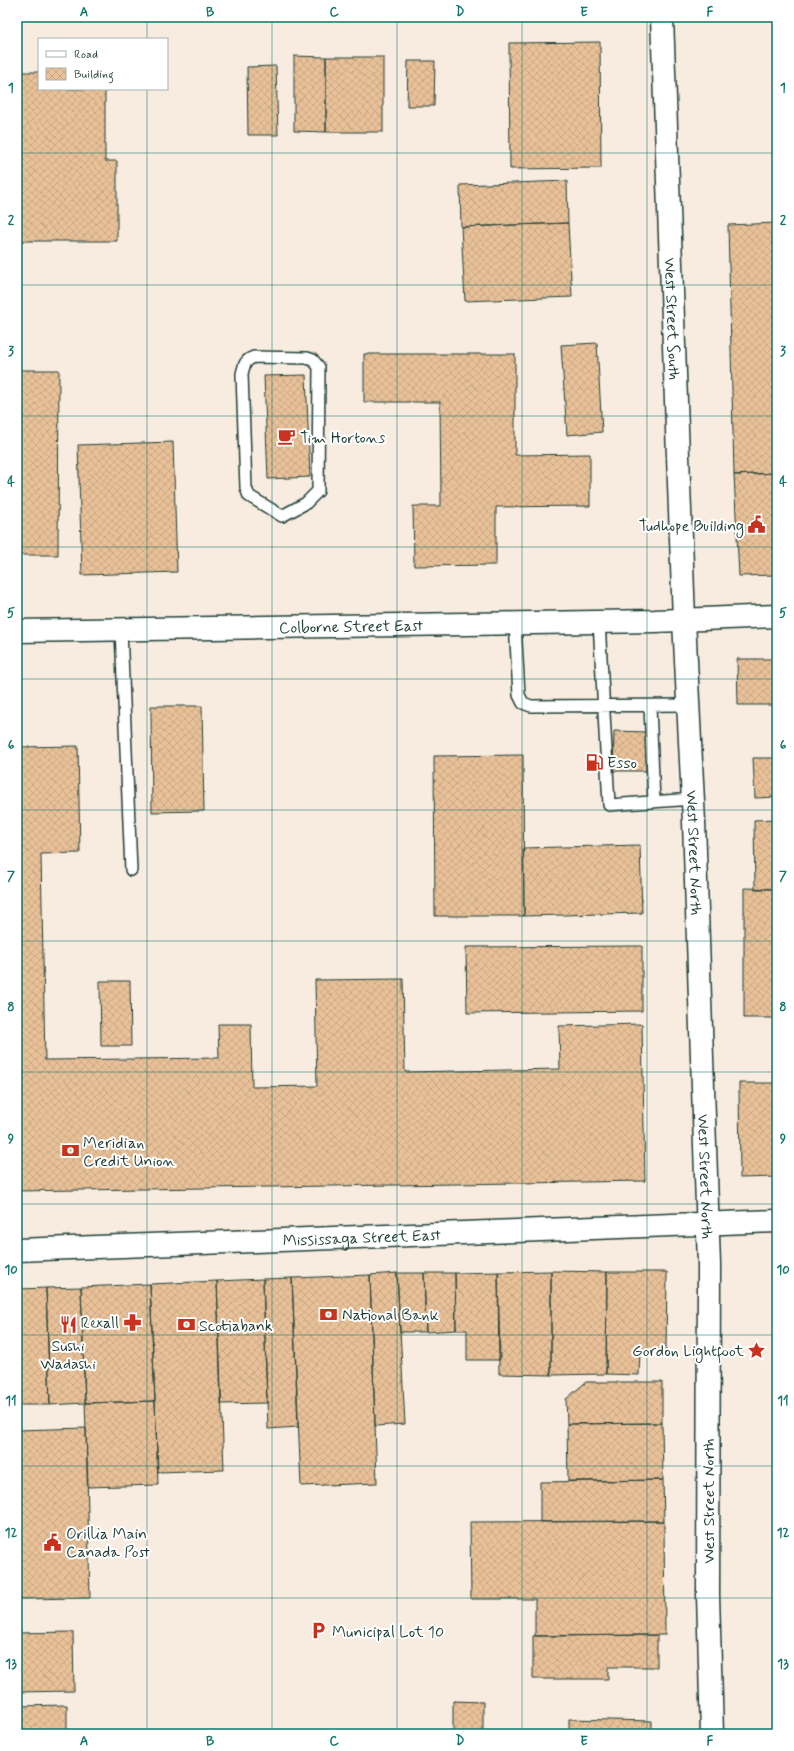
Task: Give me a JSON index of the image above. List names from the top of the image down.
{
  "streets": {
    "main road": [
      "West Street South",
      "Colborne Street East",
      "West Street North",
      "Mississaga Street East"
    ]
  },
  "crossings": [
    ["West Street South", "Colborne Street East"],
    ["West Street South", "West Street North"],
    ["Colborne Street East", "West Street North"],
    ["West Street North", "Mississaga Street East"]
  ],
  "places": {
    "cafe": ["Tim Hortons"],
    "public building": ["Tudhope Building", "Orillia Main Canada Post"],
    "fuel station": ["Esso"],
    "bank": ["Meridian Credit Union", "National Bank", "Scotiabank"],
    "pharmacy": ["Rexall"],
    "restaurant": ["Sushi Wadashi"],
    "place": ["Gordon Lightfoot"],
    "parking": ["Municipal Lot 10"]
  },
  "legend": ["Road", "Building"],
  "grid": {
    "columns": [
      "A",
      "B",
      "C",
      "D",
      "E",
      "F"
    ],
    "rows": [
      "1",
      "2",
      "3",
      "4",
      "5",
      "6",
      "7",
      "8",
      "9",
      "10",
      "11",
      "12",
      "13"
    ]
  }
}
